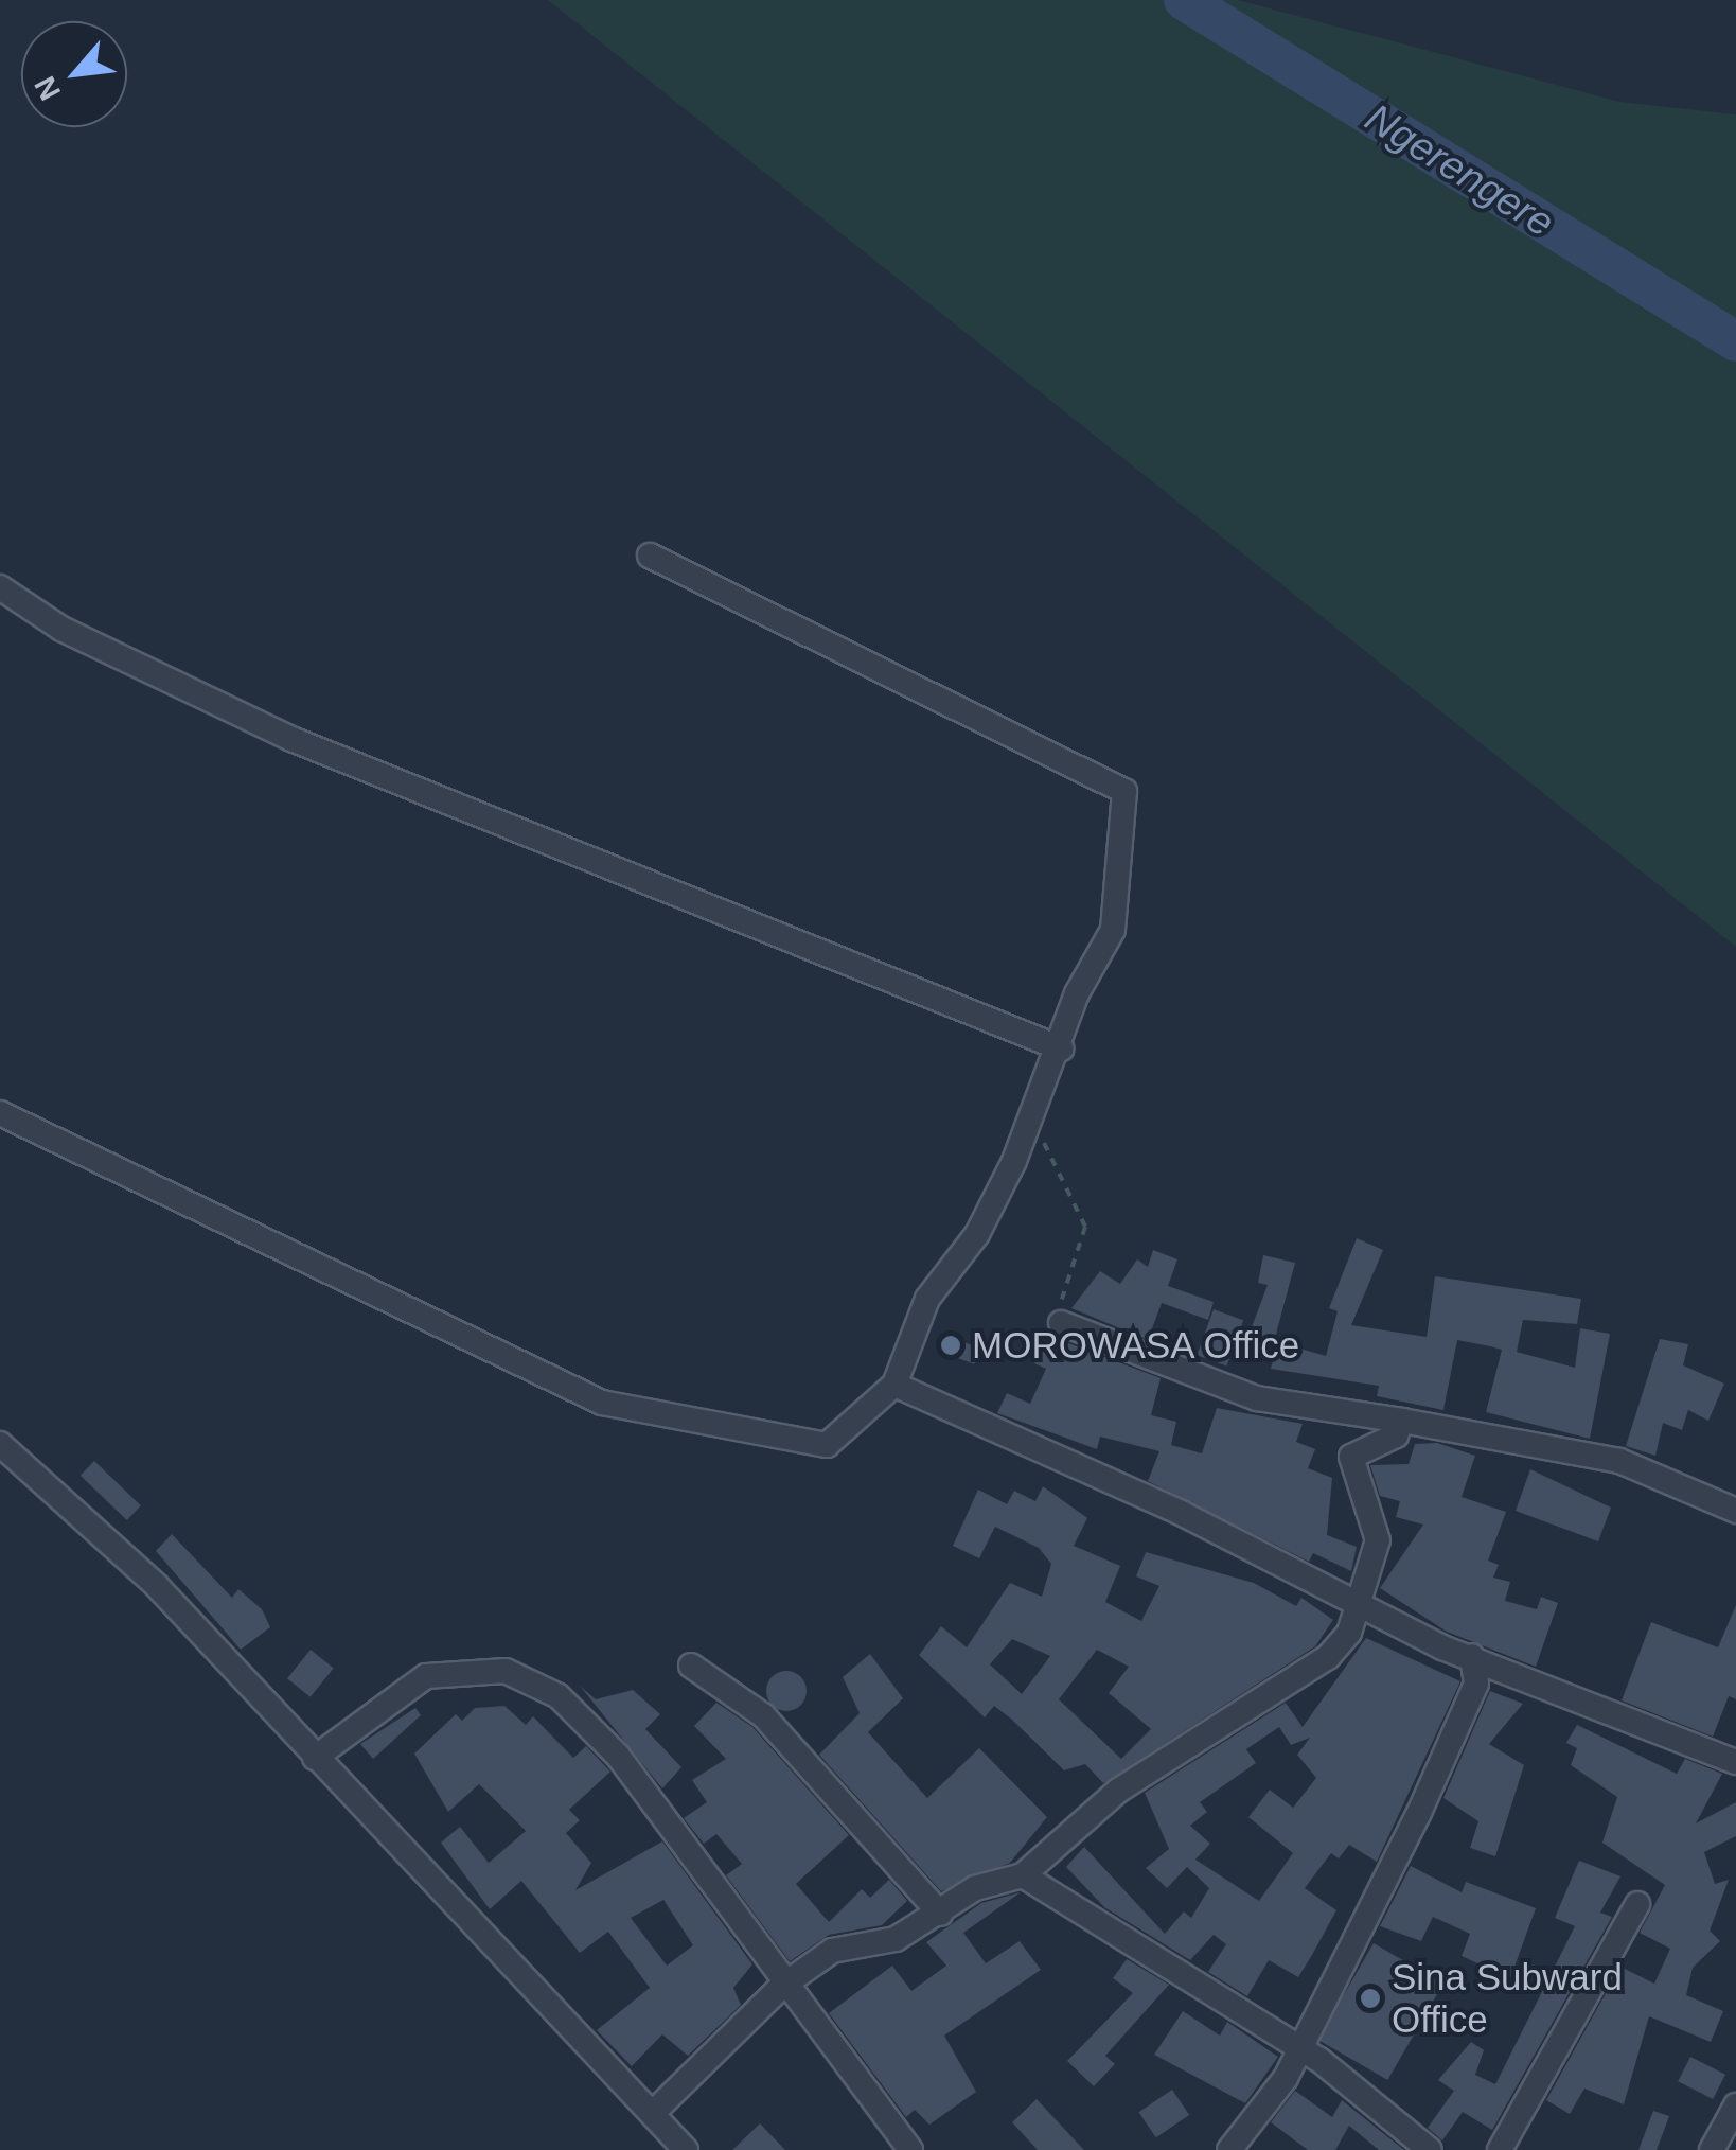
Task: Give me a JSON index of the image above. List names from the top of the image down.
{
  "water": ["Ngerengere"],
  "places": ["MOROWASA Office", "Sina Subward Office"],
  "north": "bottom left"
}
